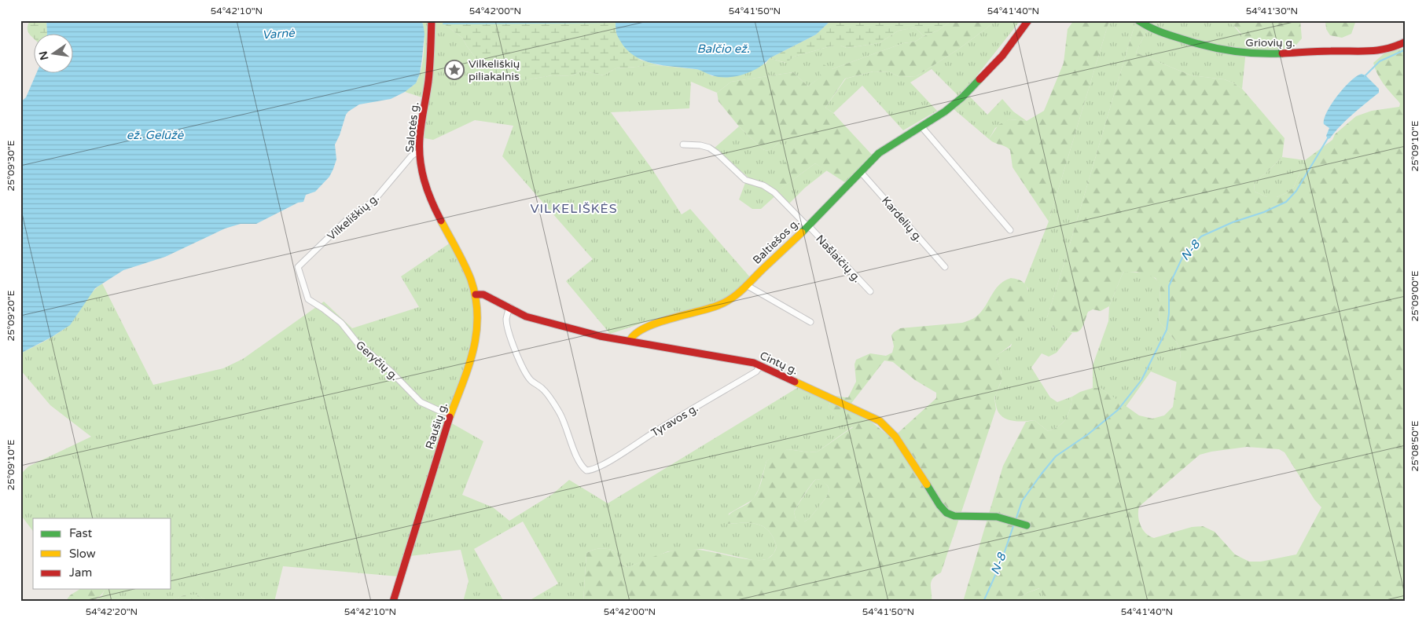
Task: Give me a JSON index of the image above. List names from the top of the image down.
{
  "streets": {
    "street": [
      "Griovių g.",
      "Salotės g.",
      "Vilkeliškių g.",
      "Kardelių g.",
      "Baltiešos g.",
      "Našlaičių g.",
      "Geryčių g.",
      "Cintų g.",
      "Tyravos g.",
      "Raušių g."
    ]
  },
  "crossings": [
    ["Salotės g.", "Vilkeliškių g."],
    ["Salotės g.", "Cintų g."],
    ["Salotės g.", "Raušių g."],
    ["Vilkeliškių g.", "Geryčių g."],
    ["Kardelių g.", "Baltiešos g."],
    ["Baltiešos g.", "Našlaičių g."],
    ["Baltiešos g.", "Cintų g."],
    ["Geryčių g.", "Raušių g."],
    ["Cintų g.", "Tyravos g."],
    ["Cintų g.", "Raušių g."]
  ],
  "districts": ["VILKELIŠKĖS"],
  "water": [
    "Varnė",
    "Balčio ež.",
    "ež. Gelūžė",
    "N-8"
  ],
  "places": {
    "place": ["Vilkeliškių piliakalnis"]
  },
  "legend": ["Fast", "Slow", "Jam"],
  "north": "left",
  "coordinates": [
    "54°42'10\"N",
    "54°42'00\"N",
    "54°41'50\"N",
    "54°41'40\"N",
    "54°41'30\"N",
    "25°09'10\"E",
    "25°09'30\"E",
    "25°09'00\"E",
    "25°09'20\"E",
    "25°08'50\"E",
    "54°42'20\"N"
  ]
}
